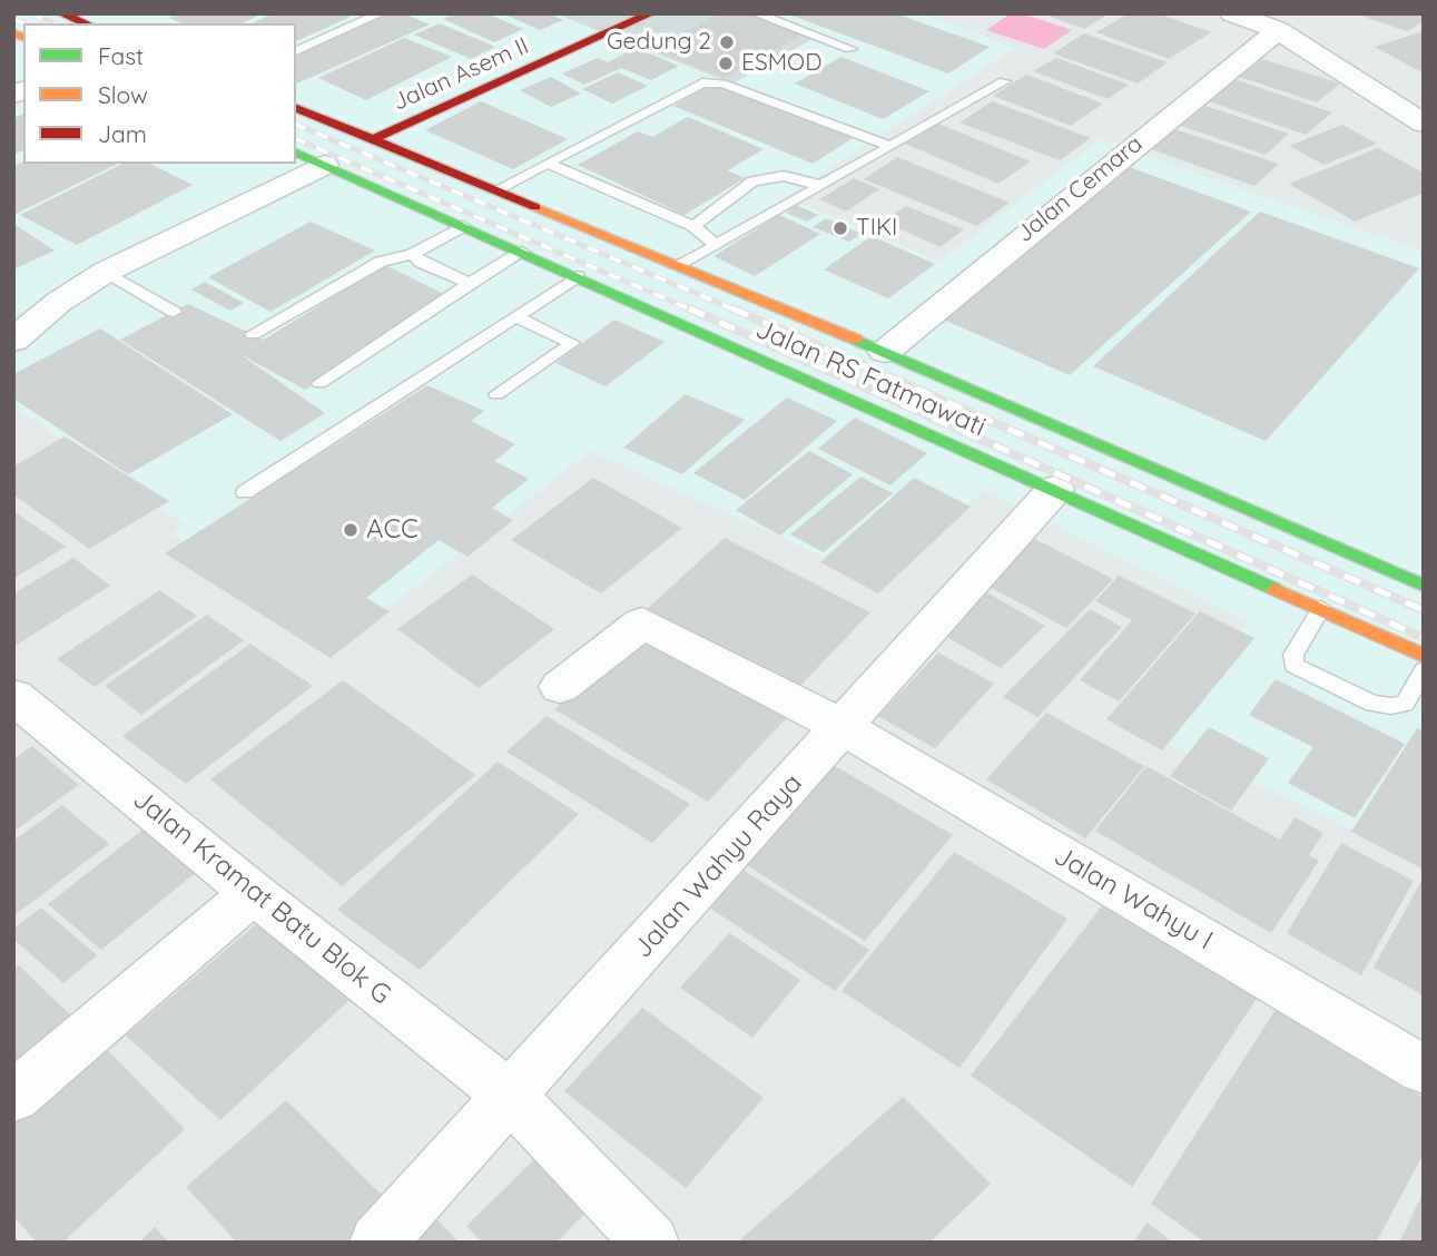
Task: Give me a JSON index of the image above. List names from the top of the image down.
{
  "streets": {
    "main road": ["Jalan Asem II", "Jalan RS Fatmawati"],
    "street": [
      "Jalan Cemara",
      "Jalan Wahyu Raya",
      "Jalan Kramat Batu Blok G",
      "Jalan Wahyu I"
    ]
  },
  "crossings": [
    ["Jalan Asem II", "Jalan RS Fatmawati"],
    ["Jalan Cemara", "Jalan RS Fatmawati"],
    ["Jalan RS Fatmawati", "Jalan Wahyu Raya"],
    ["Jalan Wahyu Raya", "Jalan Kramat Batu Blok G"],
    ["Jalan Wahyu Raya", "Jalan Wahyu I"]
  ],
  "places": [
    "Gedung 2",
    "ESMOD",
    "TIKI",
    "ACC"
  ],
  "legend": ["Fast", "Slow", "Jam"]
}
